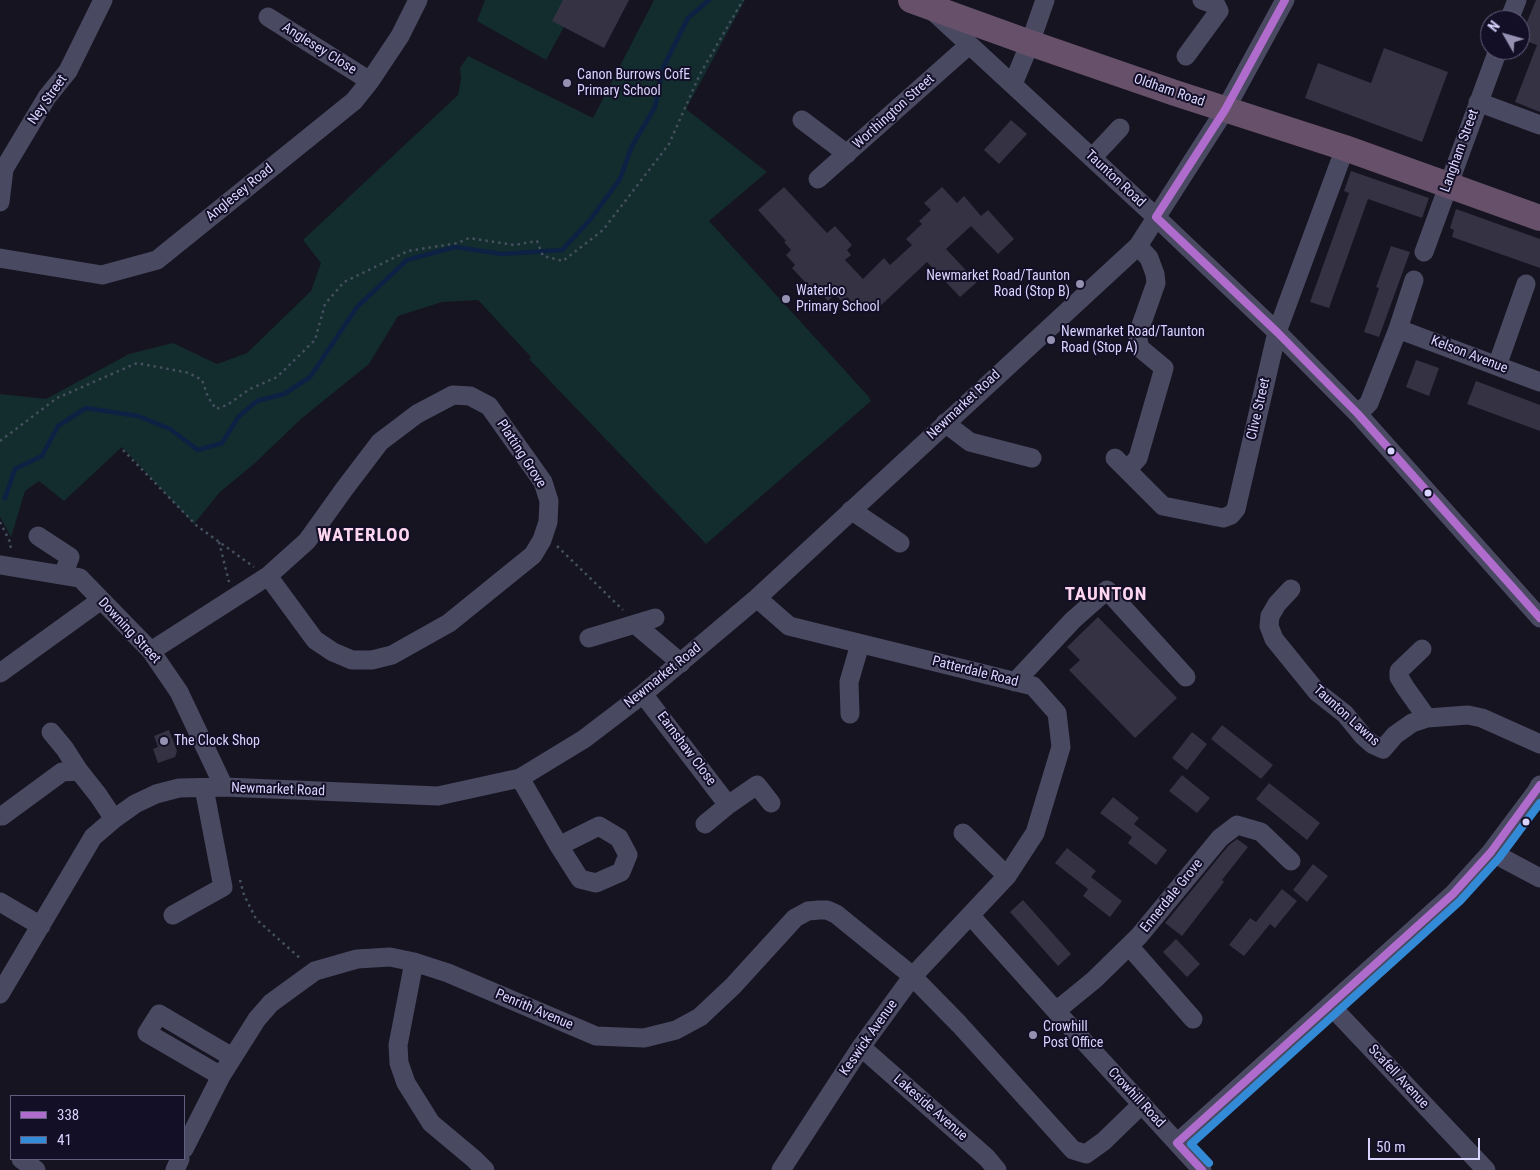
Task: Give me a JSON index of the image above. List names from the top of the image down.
{
  "streets": {
    "highway": ["Oldham Road"],
    "street": [
      "Anglesey Close",
      "Ney Street",
      "Worthington Street",
      "Langham Street",
      "Taunton Road",
      "Anglesey Road",
      "Kelson Avenue",
      "Newmarket Road",
      "Clive Street",
      "Platting Grove",
      "Downing Street",
      "Patterdale Road",
      "Taunton Lawns",
      "Earnshaw Close",
      "Ennerdale Grove",
      "Penrith Avenue",
      "Keswick Avenue",
      "Scafell Avenue",
      "Crowhill Road",
      "Lakeside Avenue"
    ]
  },
  "crossings": [
    ["Anglesey Close", "Anglesey Road"],
    ["Oldham Road", "Langham Street"],
    ["Oldham Road", "Taunton Road"],
    ["Oldham Road", "Newmarket Road"],
    ["Oldham Road", "Clive Street"],
    ["Worthington Street", "Taunton Road"],
    ["Taunton Road", "Newmarket Road"],
    ["Taunton Road", "Clive Street"],
    ["Newmarket Road", "Clive Street"],
    ["Newmarket Road", "Downing Street"],
    ["Newmarket Road", "Patterdale Road"],
    ["Newmarket Road", "Earnshaw Close"],
    ["Platting Grove", "Downing Street"],
    ["Patterdale Road", "Keswick Avenue"],
    ["Patterdale Road", "Crowhill Road"],
    ["Ennerdale Grove", "Crowhill Road"],
    ["Penrith Avenue", "Keswick Avenue"],
    ["Penrith Avenue", "Crowhill Road"],
    ["Keswick Avenue", "Crowhill Road"],
    ["Keswick Avenue", "Lakeside Avenue"]
  ],
  "districts": ["WATERLOO", "TAUNTON"],
  "places": [
    "Canon Burrows CofE Primary School",
    "Newmarket Road/Taunton Road (Stop B)",
    "Waterloo Primary School",
    "Newmarket Road/Taunton Road (Stop A)",
    "The Clock Shop",
    "Crowhill Post Office"
  ],
  "lines": ["transit line 338", "transit line 41"],
  "legend": ["338", "41"],
  "scale_bar": "50 m",
  "north": "top left"
}
